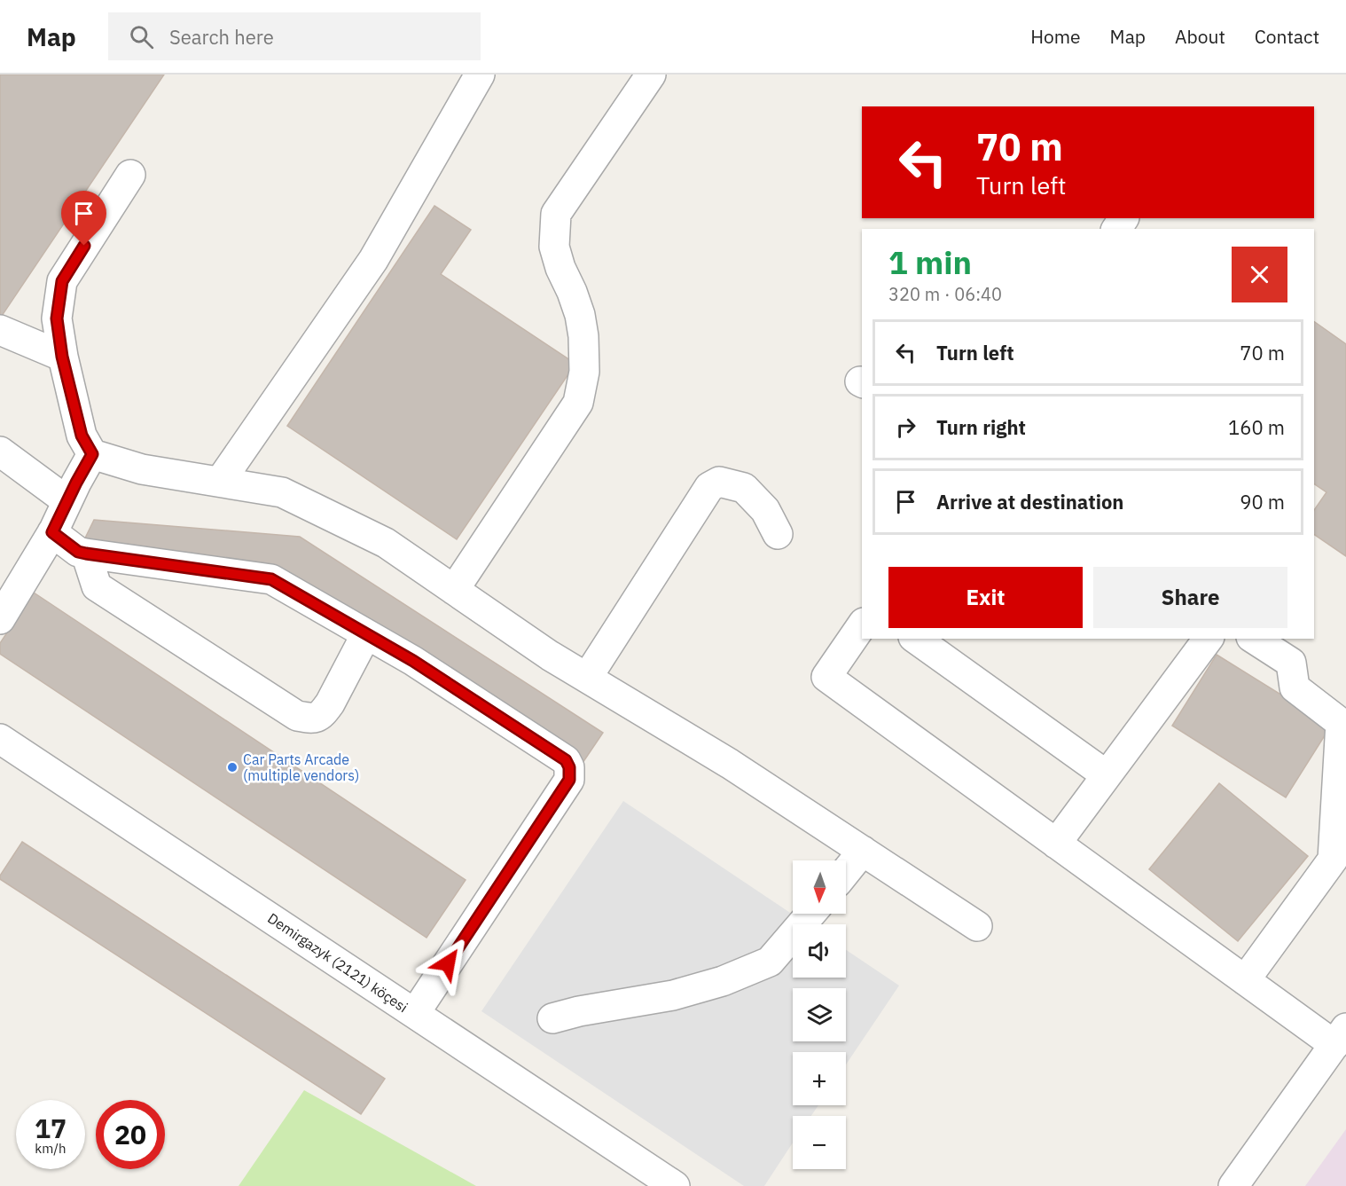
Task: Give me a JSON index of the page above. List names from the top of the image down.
{
  "streets": {
    "street": ["Demirgazyk (2121) köçesi"]
  },
  "places": ["Car Parts Arcade (multiple vendors)"],
  "north": "bottom",
  "page": {
    "header": "Map",
    "search": "Search here",
    "nav": [
      "Home",
      "Map",
      "About",
      "Contact"
    ],
    "turn": ["70 m", "Turn left"],
    "heading": ["1 min", "320 m · 06:40"],
    "list": [
      {
        "name": "Turn left",
        "value": "70 m"
      },
      {
        "name": "Turn right",
        "value": "160 m"
      },
      {
        "name": "Arrive at destination",
        "value": "90 m"
      }
    ],
    "buttons": ["Exit", "Share"],
    "map_buttons": ["+", "−"],
    "speed": "17 km/h",
    "limit": "20"
  }
}
